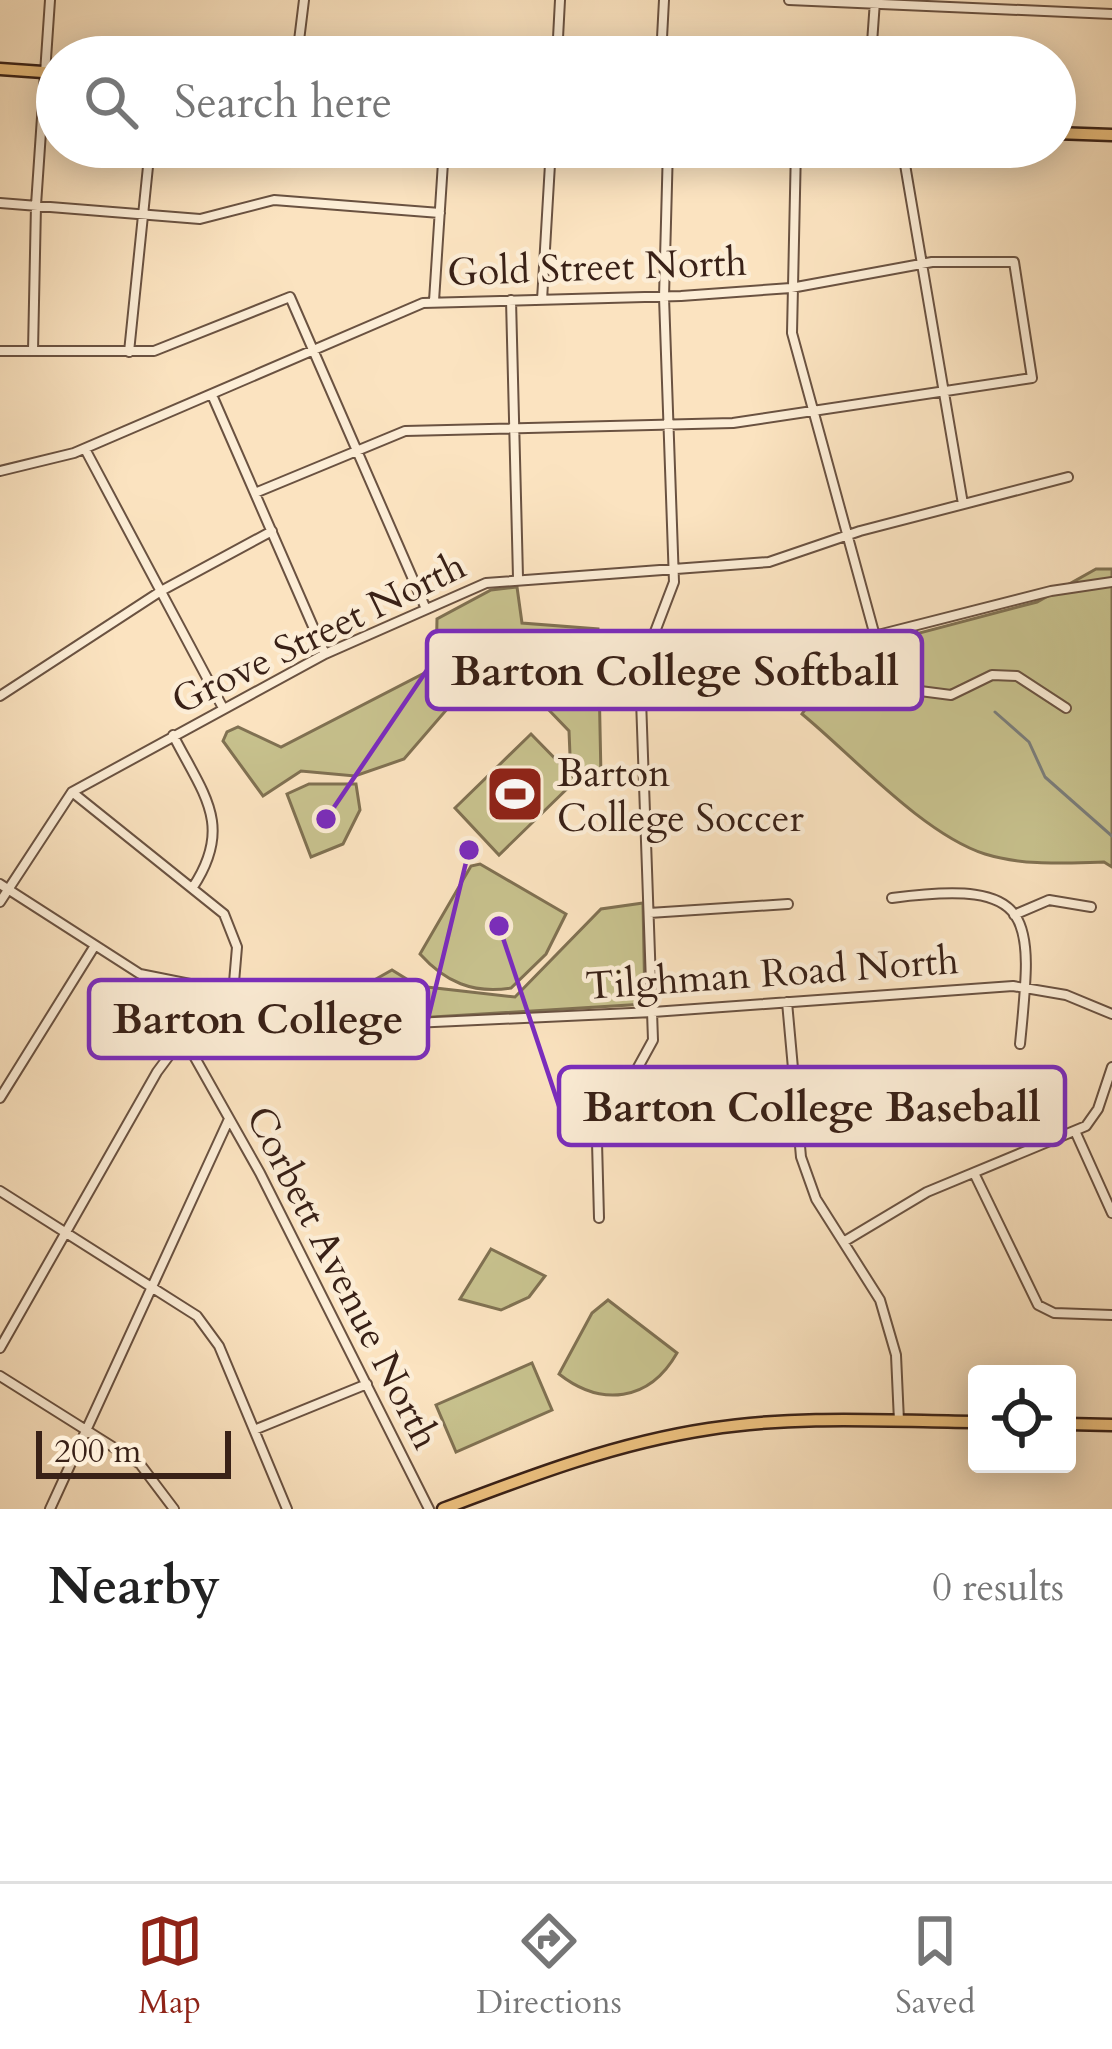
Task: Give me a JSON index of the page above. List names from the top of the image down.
{
  "streets": {
    "street": [
      "Gold Street North",
      "Grove Street North",
      "Tilghman Road North",
      "Corbett Avenue North"
    ]
  },
  "crossings": [
    ["Tilghman Road North", "Corbett Avenue North"]
  ],
  "places": {
    "sports": ["Barton College Soccer"],
    "other": ["Barton College Softball", "Barton College", "Barton College Baseball"]
  },
  "scale_bar": "200 m",
  "page": {
    "search": "Search here",
    "scale": "200 m",
    "heading": ["Nearby", "0 results"],
    "nav": ["Map", "Directions", "Saved"]
  }
}
